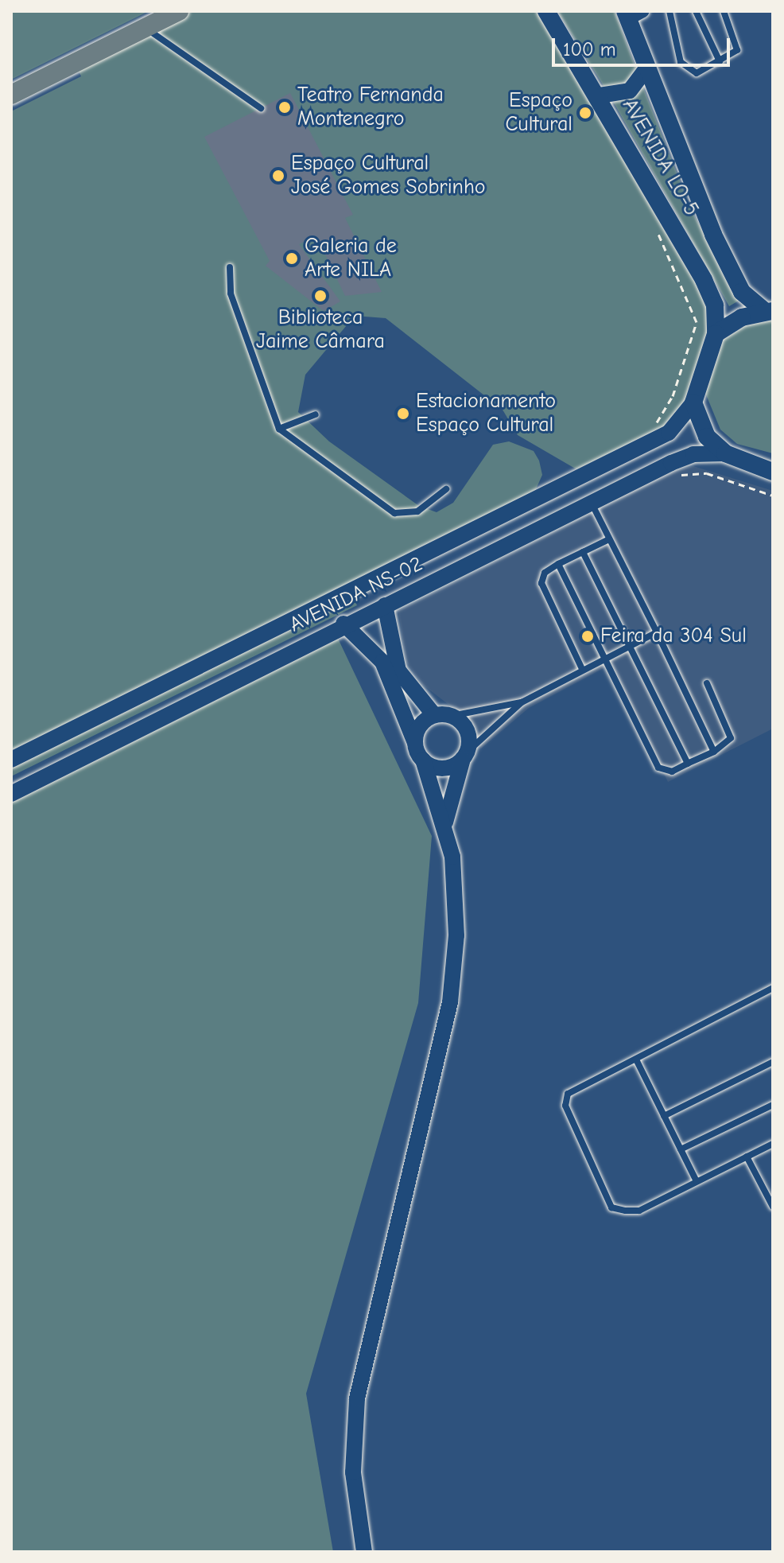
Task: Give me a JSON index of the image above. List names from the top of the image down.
{
  "streets": {
    "main road": ["AVENIDA LO-5"],
    "street": ["AVENIDA NS-02"]
  },
  "places": [
    "Teatro Fernanda Montenegro",
    "Espaço Cultural",
    "Espaço Cultural José Gomes Sobrinho",
    "Galeria de Arte NILA",
    "Biblioteca Jaime Câmara",
    "Estacionamento Espaço Cultural",
    "Feira da 304 Sul"
  ],
  "scale_bar": "100 m"
}
